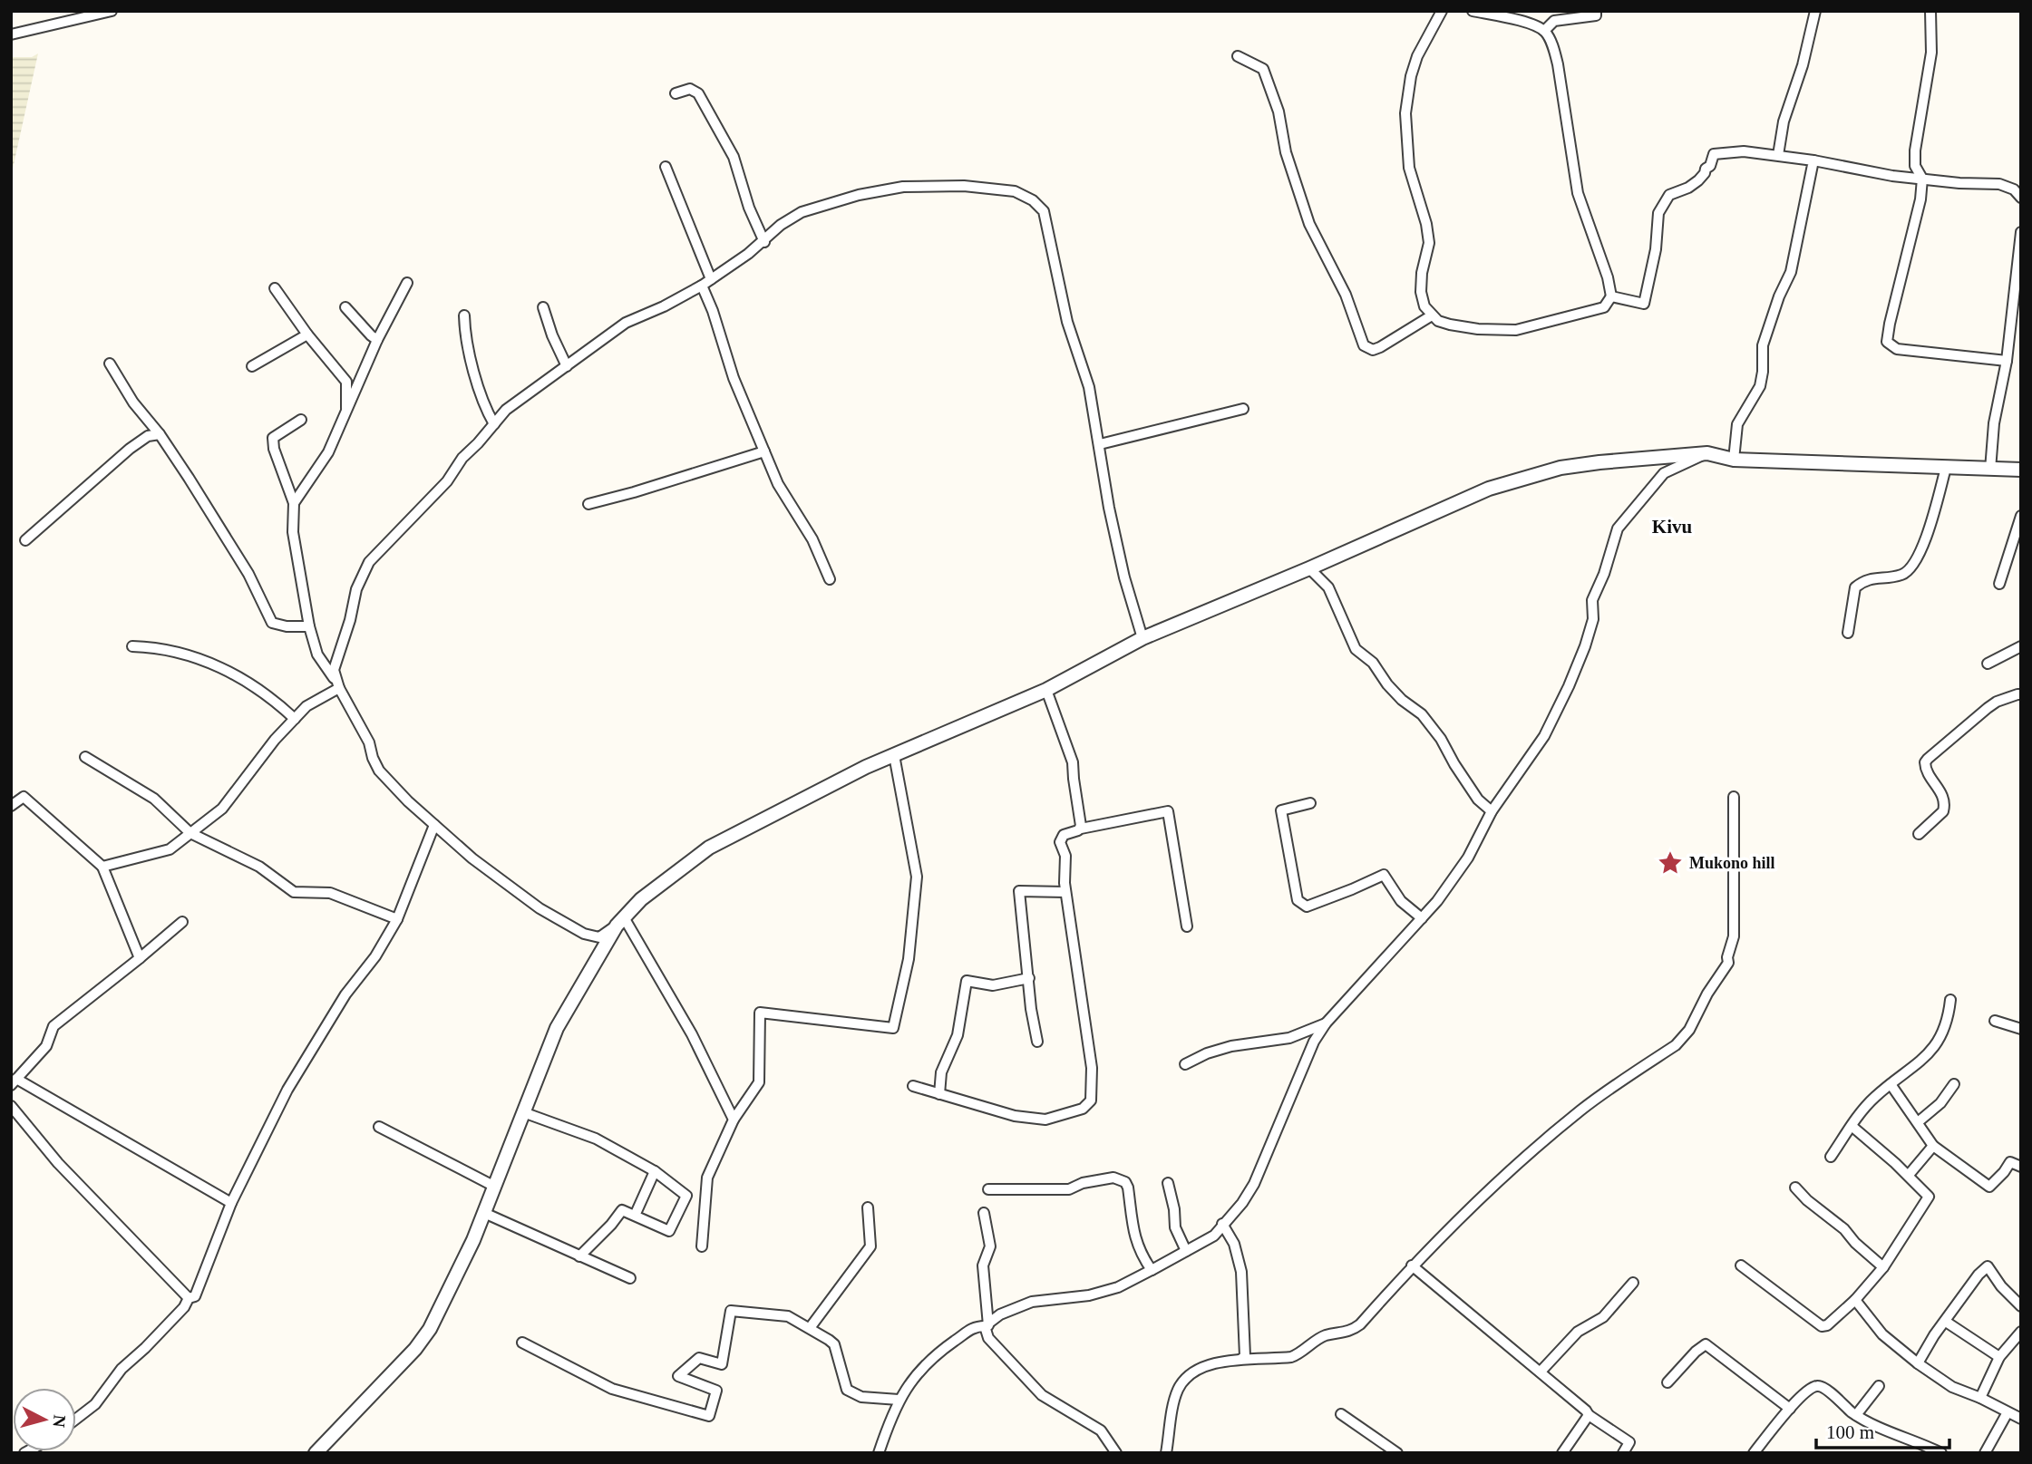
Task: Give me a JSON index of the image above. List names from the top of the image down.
{
  "districts": ["Kivu"],
  "places": {
    "place": ["Mukono hill"]
  },
  "scale_bar": "100 m",
  "north": "right"
}
